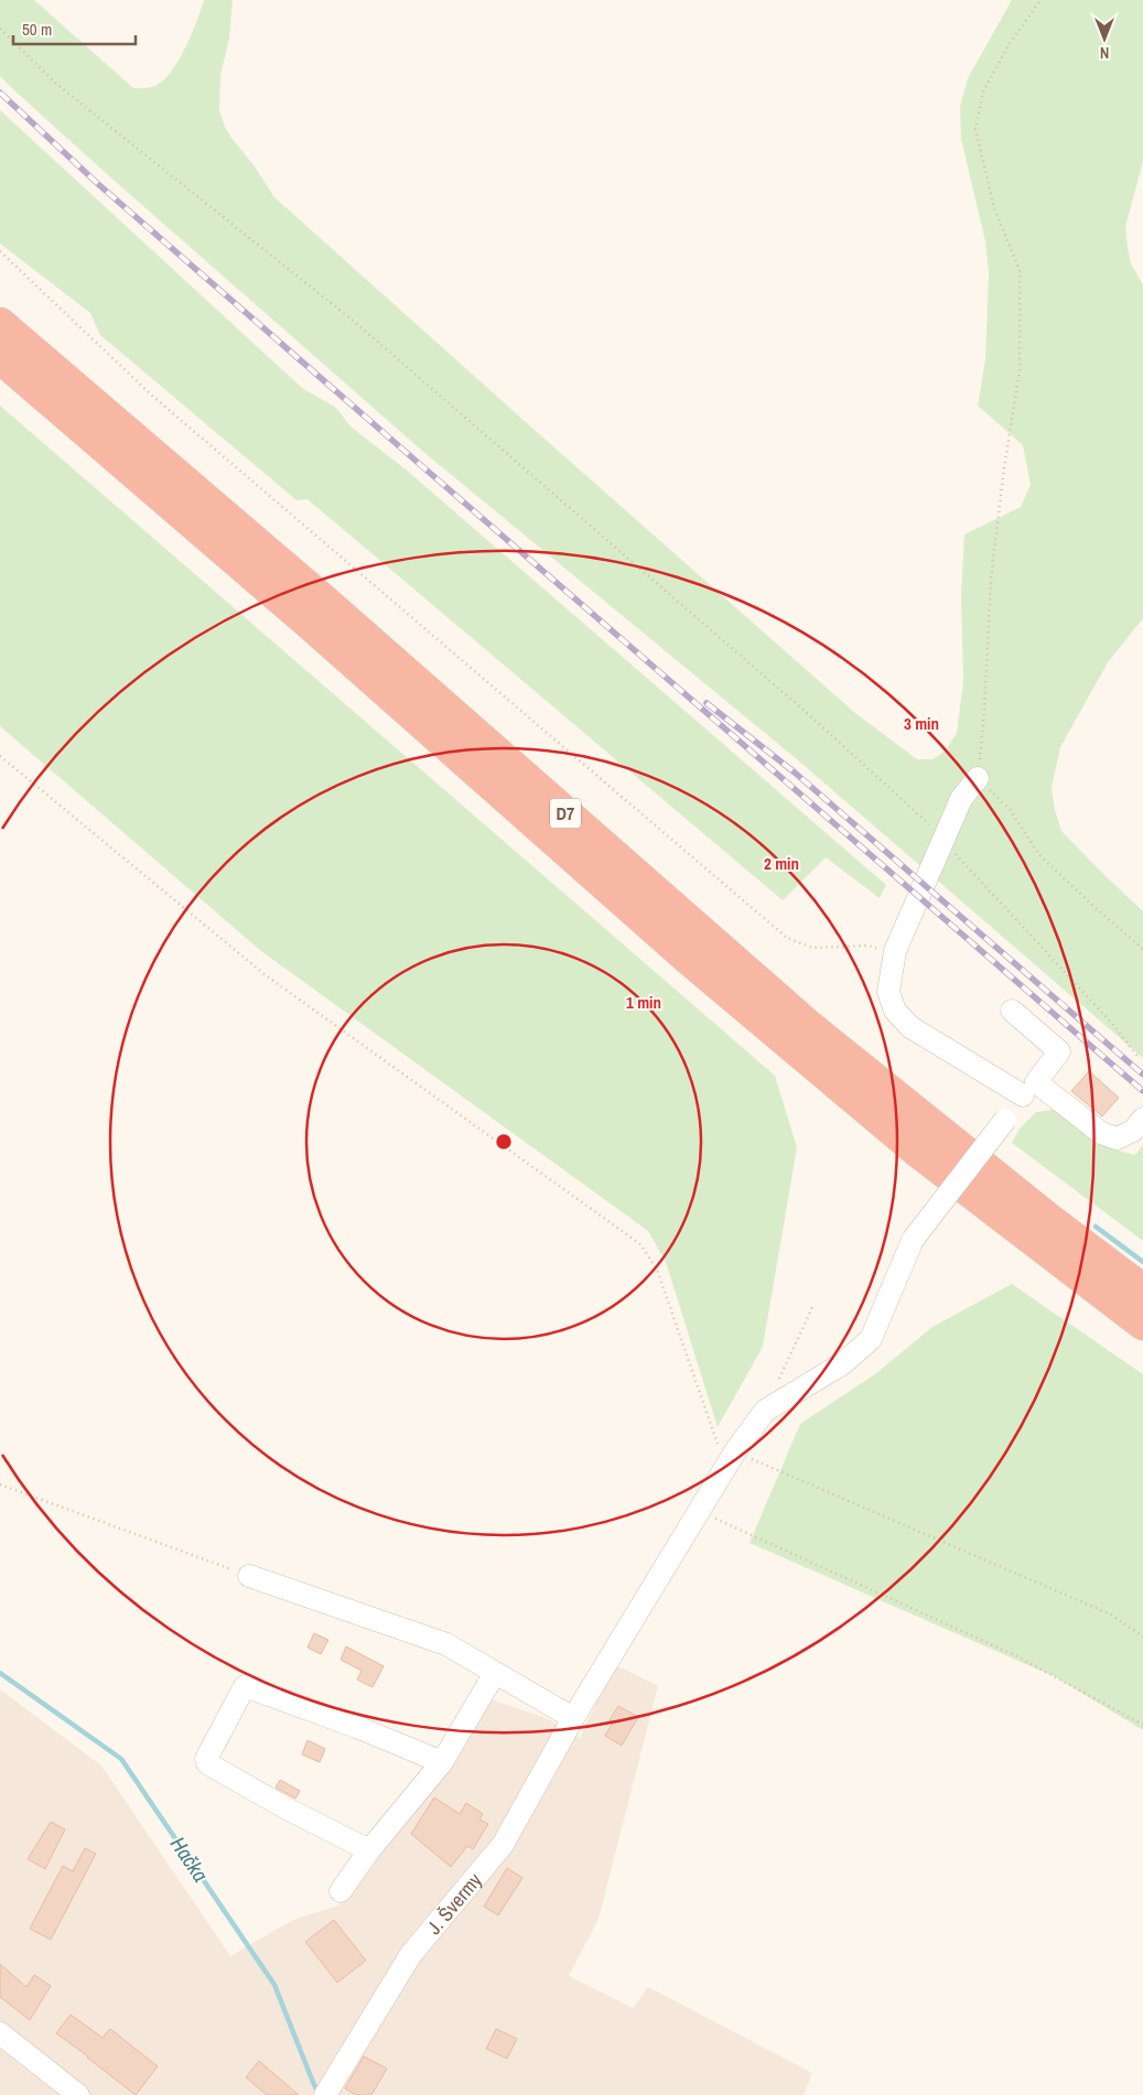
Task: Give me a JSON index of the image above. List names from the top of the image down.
{
  "streets": {
    "highway": ["D7"],
    "street": ["J. Švermy"]
  },
  "water": ["Hačka"],
  "scale_bar": "50 m",
  "north": "bottom",
  "rings": ["3 min", "2 min", "1 min"]
}
